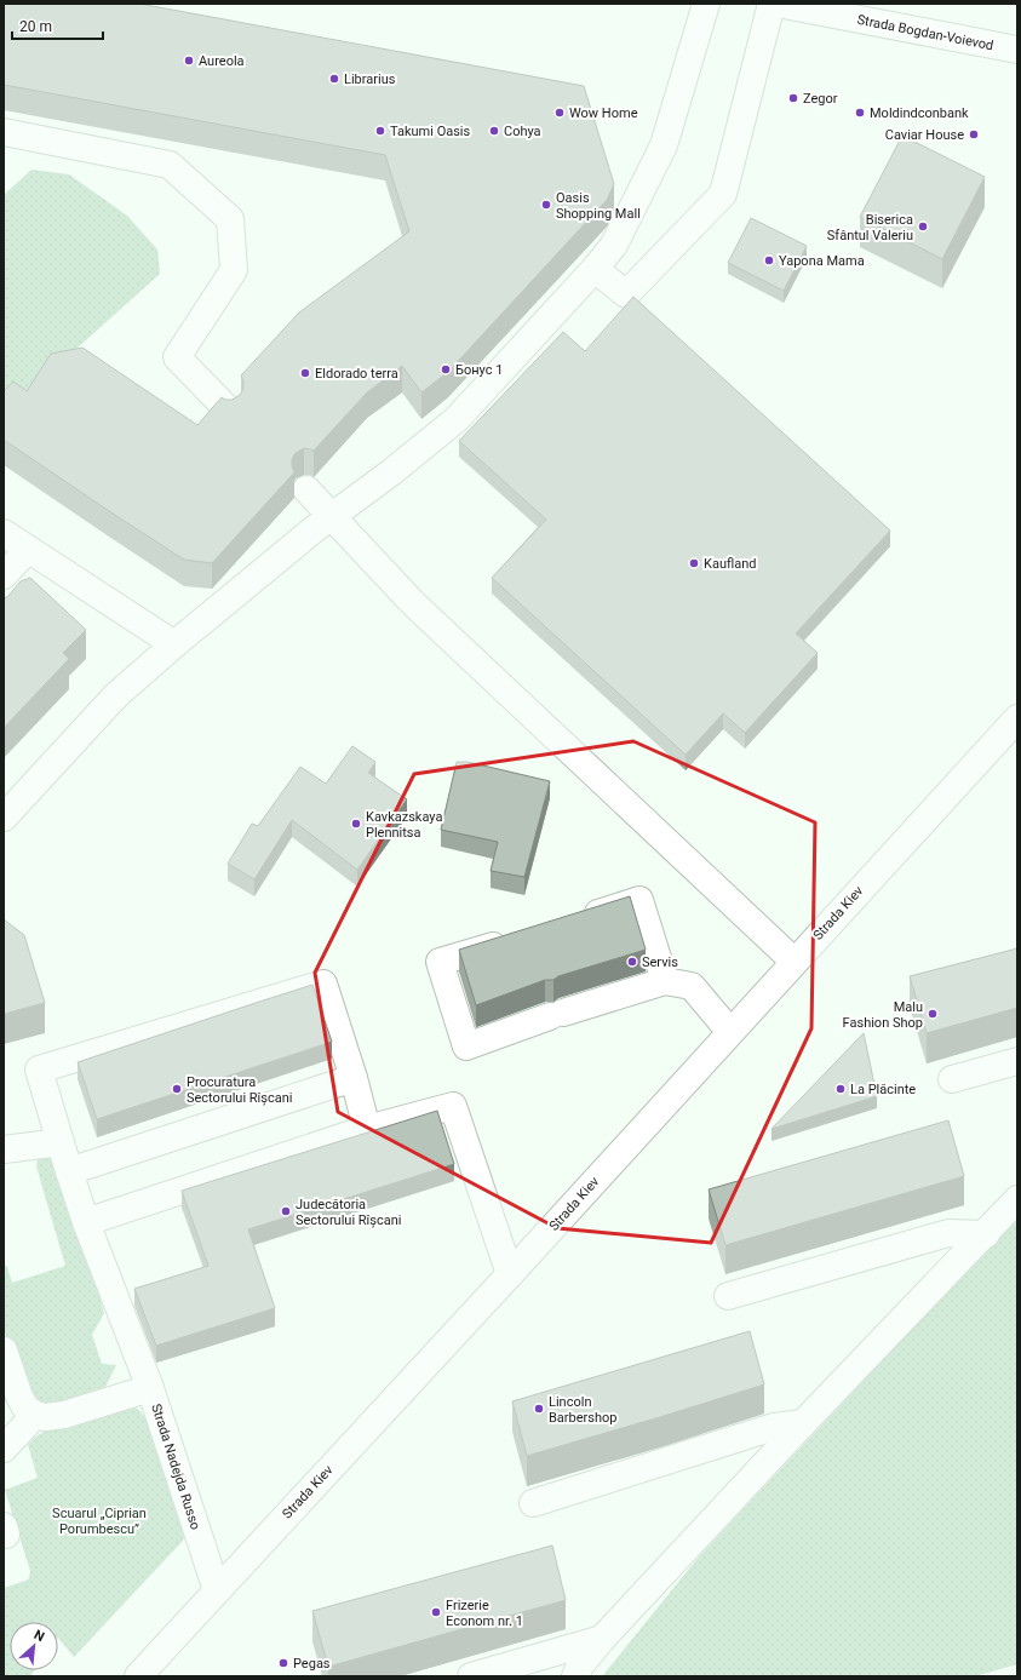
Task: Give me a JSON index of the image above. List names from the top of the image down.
{
  "streets": {
    "main road": ["Strada Bogdan-Voievod", "Strada Kiev", "Strada Nadejda Russo"]
  },
  "crossings": [
    ["Strada Kiev", "Strada Nadejda Russo"]
  ],
  "parks": ["Scuarul „Ciprian Porumbescu”"],
  "places": [
    "Aureola",
    "Librarius",
    "Zegor",
    "Wow Home",
    "Moldindconbank",
    "Takumi Oasis",
    "Cohya",
    "Caviar House",
    "Oasis Shopping Mall",
    "Biserica Sfântul Valeriu",
    "Yapona Mama",
    "Бонус 1",
    "Eldorado terra",
    "Kaufland",
    "Kavkazskaya Plennitsa",
    "Servis",
    "Malu Fashion Shop",
    "Procuratura Sectorului Rîșcani",
    "La Plăcinte",
    "Judecătoria Sectorului Rîșcani",
    "Lincoln Barbershop",
    "Frizerie Econom nr. 1",
    "Pegas"
  ],
  "scale_bar": "20 m",
  "north": "top right"
}
